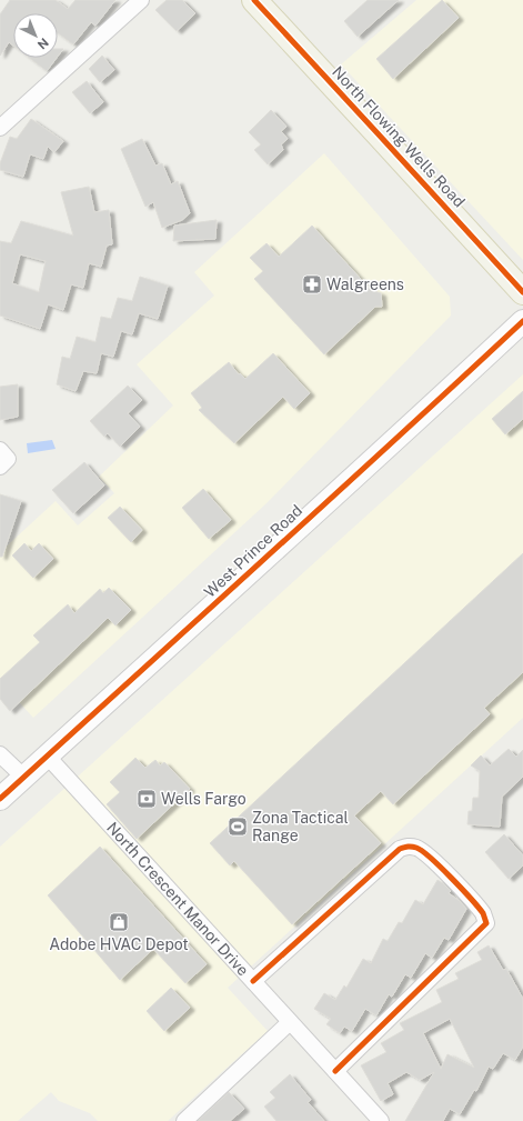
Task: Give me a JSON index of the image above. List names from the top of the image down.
{
  "streets": {
    "main road": ["North Flowing Wells Road", "West Prince Road"],
    "street": ["North Crescent Manor Drive"]
  },
  "crossings": [
    ["West Prince Road", "North Crescent Manor Drive"]
  ],
  "places": {
    "pharmacy": ["Walgreens"],
    "bank": ["Wells Fargo"],
    "sports": ["Zona Tactical Range"],
    "shop": ["Adobe HVAC Depot"]
  },
  "north": "bottom right"
}
